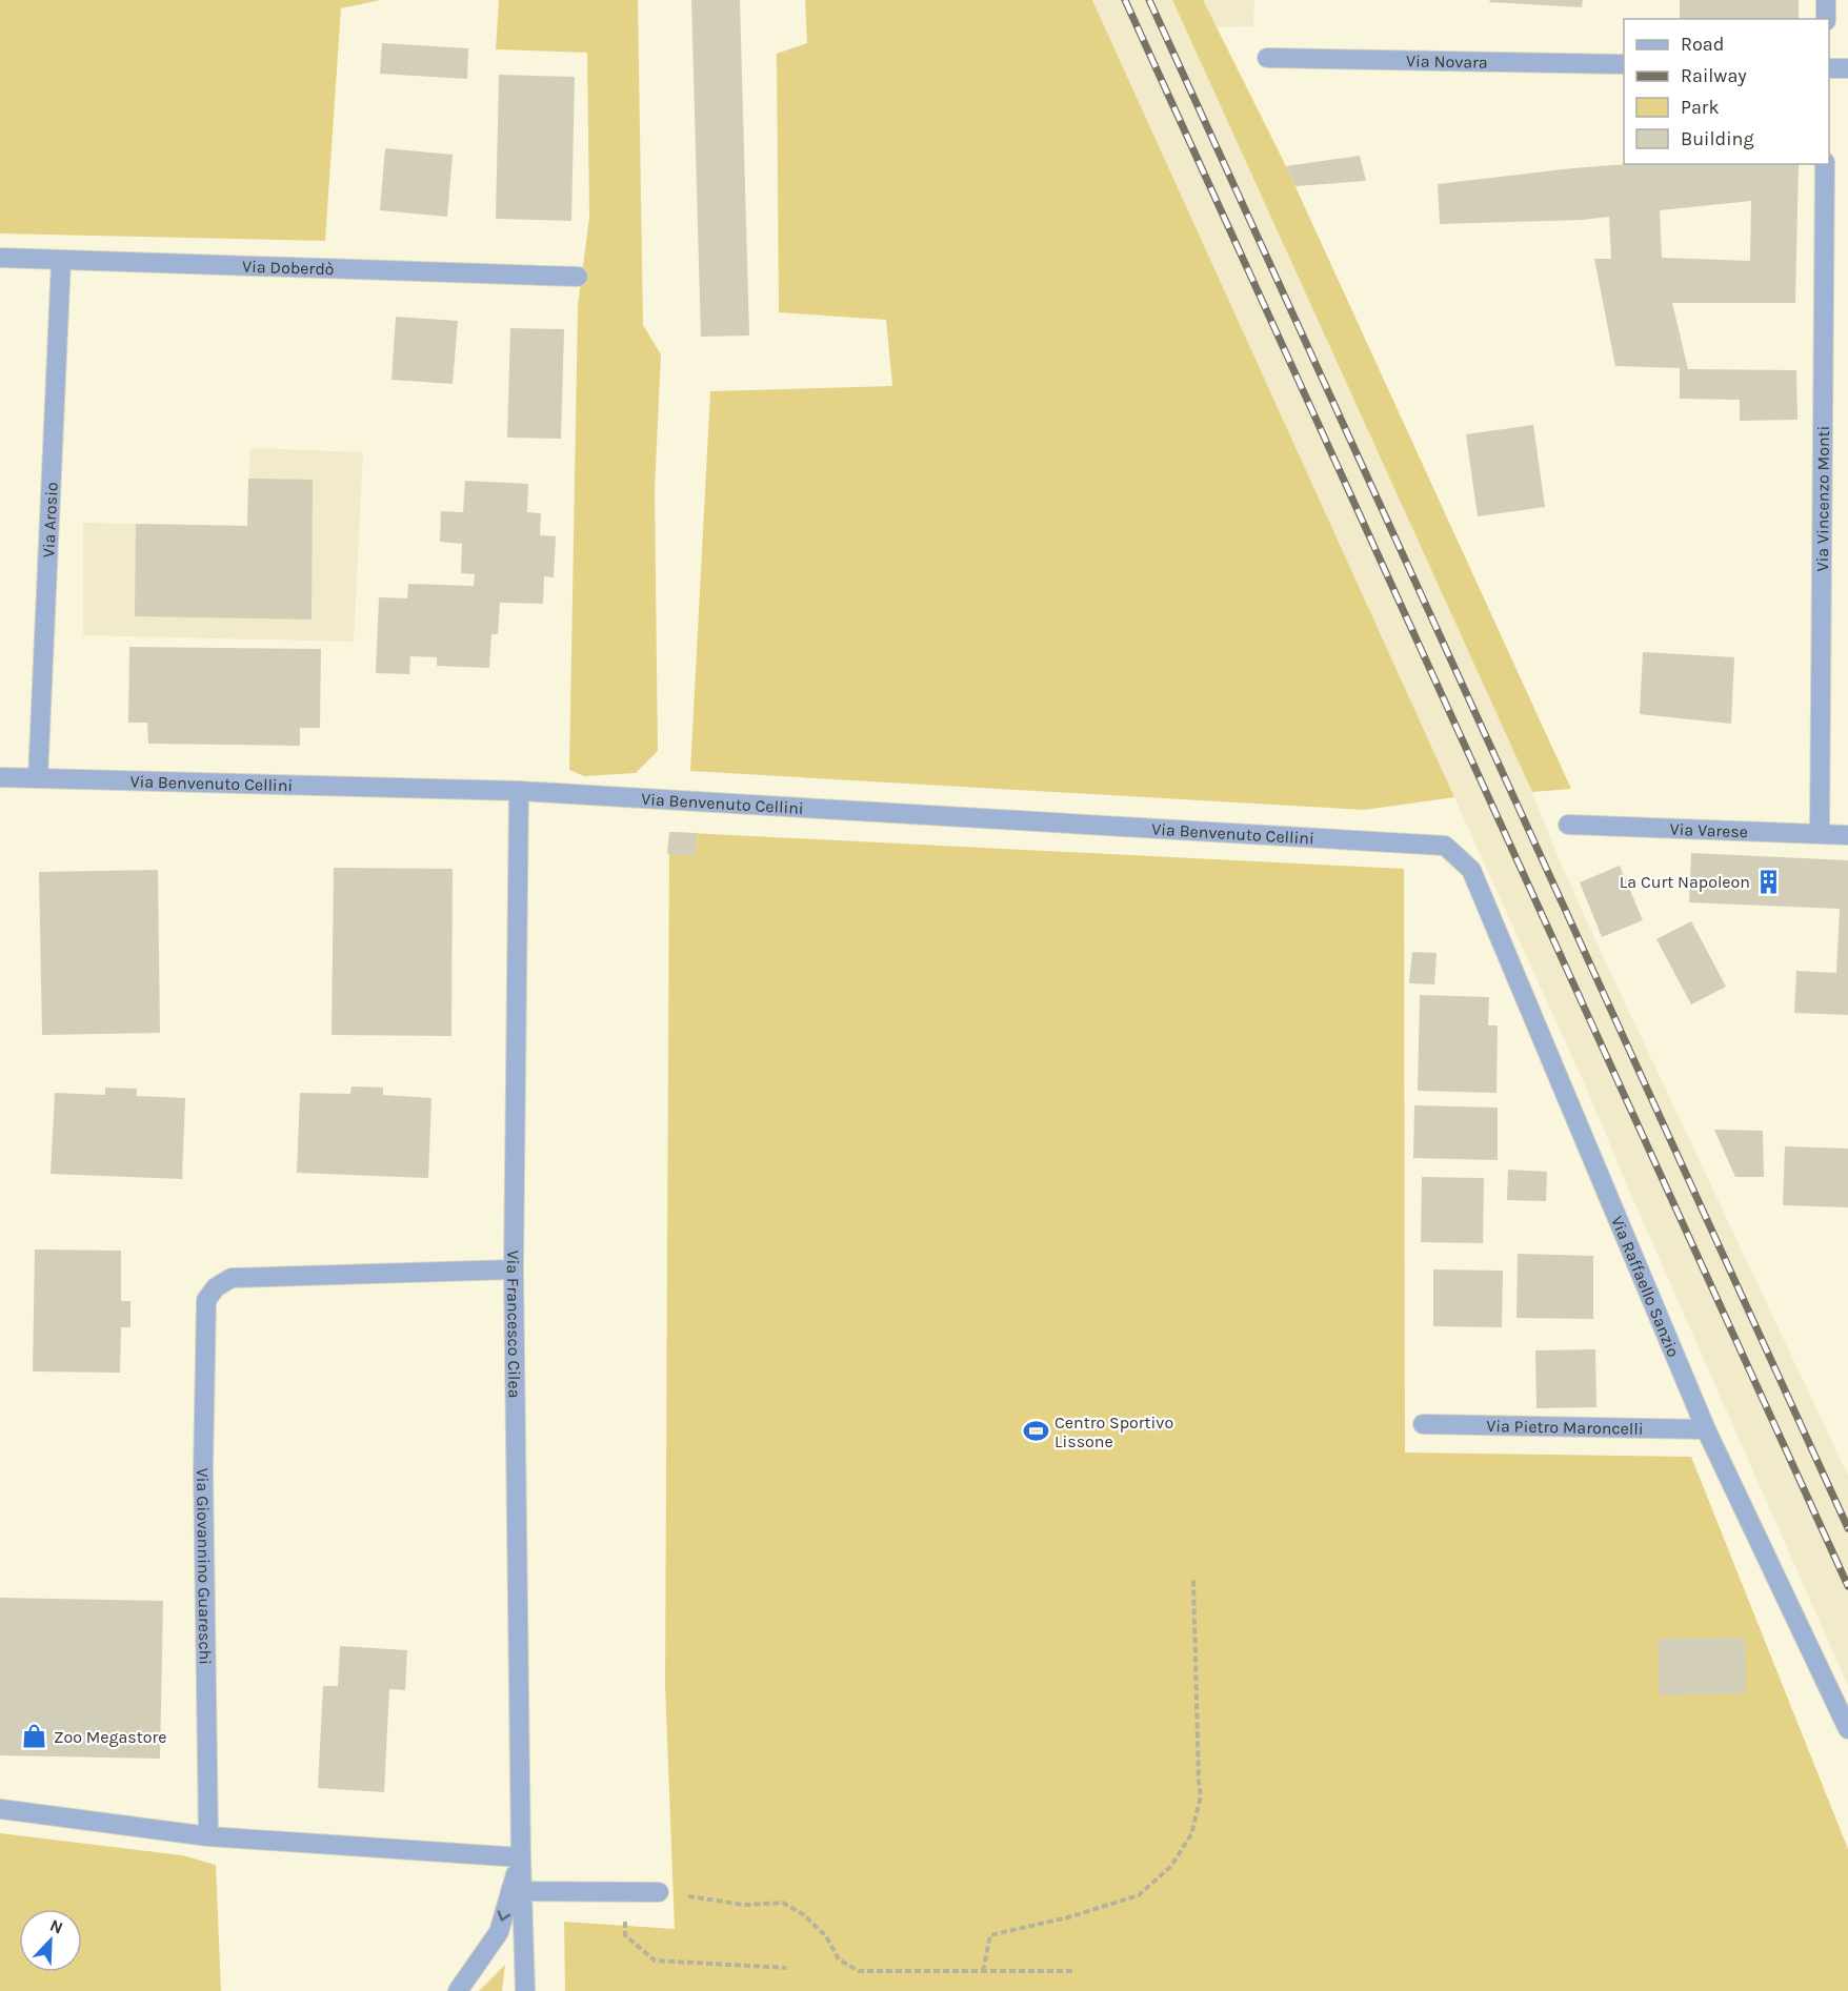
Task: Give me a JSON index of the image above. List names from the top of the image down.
{
  "streets": {
    "street": [
      "Via Novara",
      "Via Doberdò",
      "Via Vincenzo Monti",
      "Via Arosio",
      "Via Benvenuto Cellini",
      "Via Varese",
      "Via Raffaello Sanzio",
      "Via Francesco Cilea",
      "Via Pietro Maroncelli",
      "Via Giovannino Guareschi"
    ]
  },
  "crossings": [
    ["Via Doberdò", "Via Arosio"],
    ["Via Vincenzo Monti", "Via Varese"],
    ["Via Arosio", "Via Benvenuto Cellini"],
    ["Via Benvenuto Cellini", "Via Raffaello Sanzio"],
    ["Via Benvenuto Cellini", "Via Francesco Cilea"],
    ["Via Raffaello Sanzio", "Via Pietro Maroncelli"],
    ["Via Francesco Cilea", "Via Giovannino Guareschi"]
  ],
  "places": {
    "building": ["La Curt Napoleon"],
    "sports": ["Centro Sportivo Lissone"],
    "shop": ["Zoo Megastore"]
  },
  "legend": [
    "Road",
    "Railway",
    "Park",
    "Building"
  ],
  "north": "top right"
}
